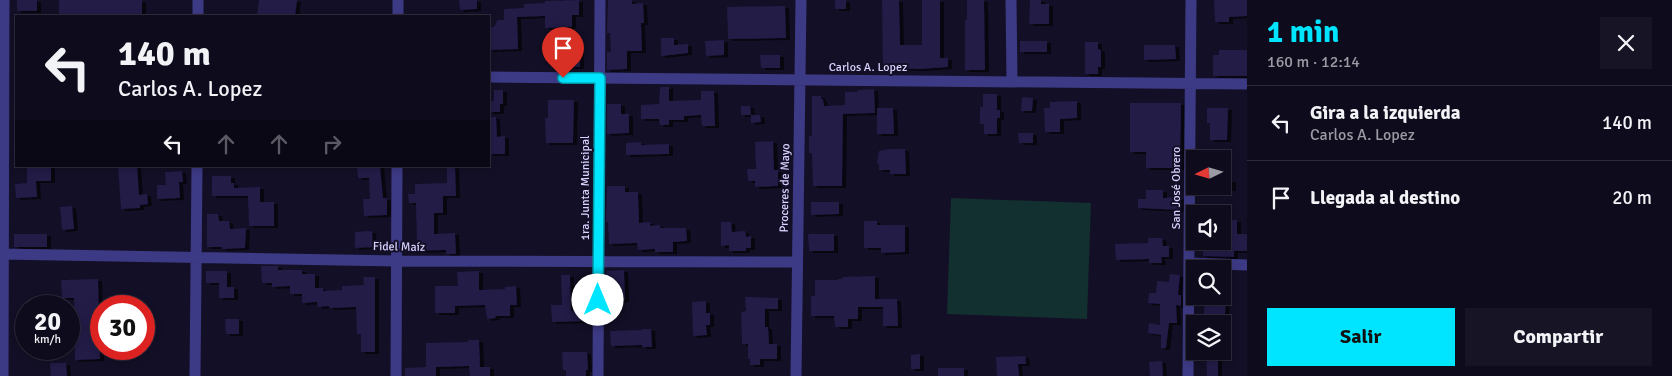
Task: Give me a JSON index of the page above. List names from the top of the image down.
{
  "streets": {
    "street": [
      "Carlos A. Lopez",
      "1ra. Junta Municipal",
      "Proceres de Mayo",
      "San José Obrero",
      "Fidel Maíz"
    ]
  },
  "crossings": [
    ["Carlos A. Lopez", "1ra. Junta Municipal"],
    ["Carlos A. Lopez", "Proceres de Mayo"],
    ["Carlos A. Lopez", "San José Obrero"],
    ["1ra. Junta Municipal", "Fidel Maíz"],
    ["Proceres de Mayo", "Fidel Maíz"]
  ],
  "north": "left",
  "page": {
    "heading": ["1 min", "160 m · 12:14"],
    "turn": ["140 m", "Carlos A. Lopez"],
    "list": [
      {
        "name": "Gira a la izquierda",
        "note": "Carlos A. Lopez",
        "value": "140 m"
      },
      {
        "name": "Llegada al destino",
        "value": "20 m"
      }
    ],
    "speed": "20 km/h",
    "limit": "30",
    "buttons": ["Salir", "Compartir"]
  }
}
